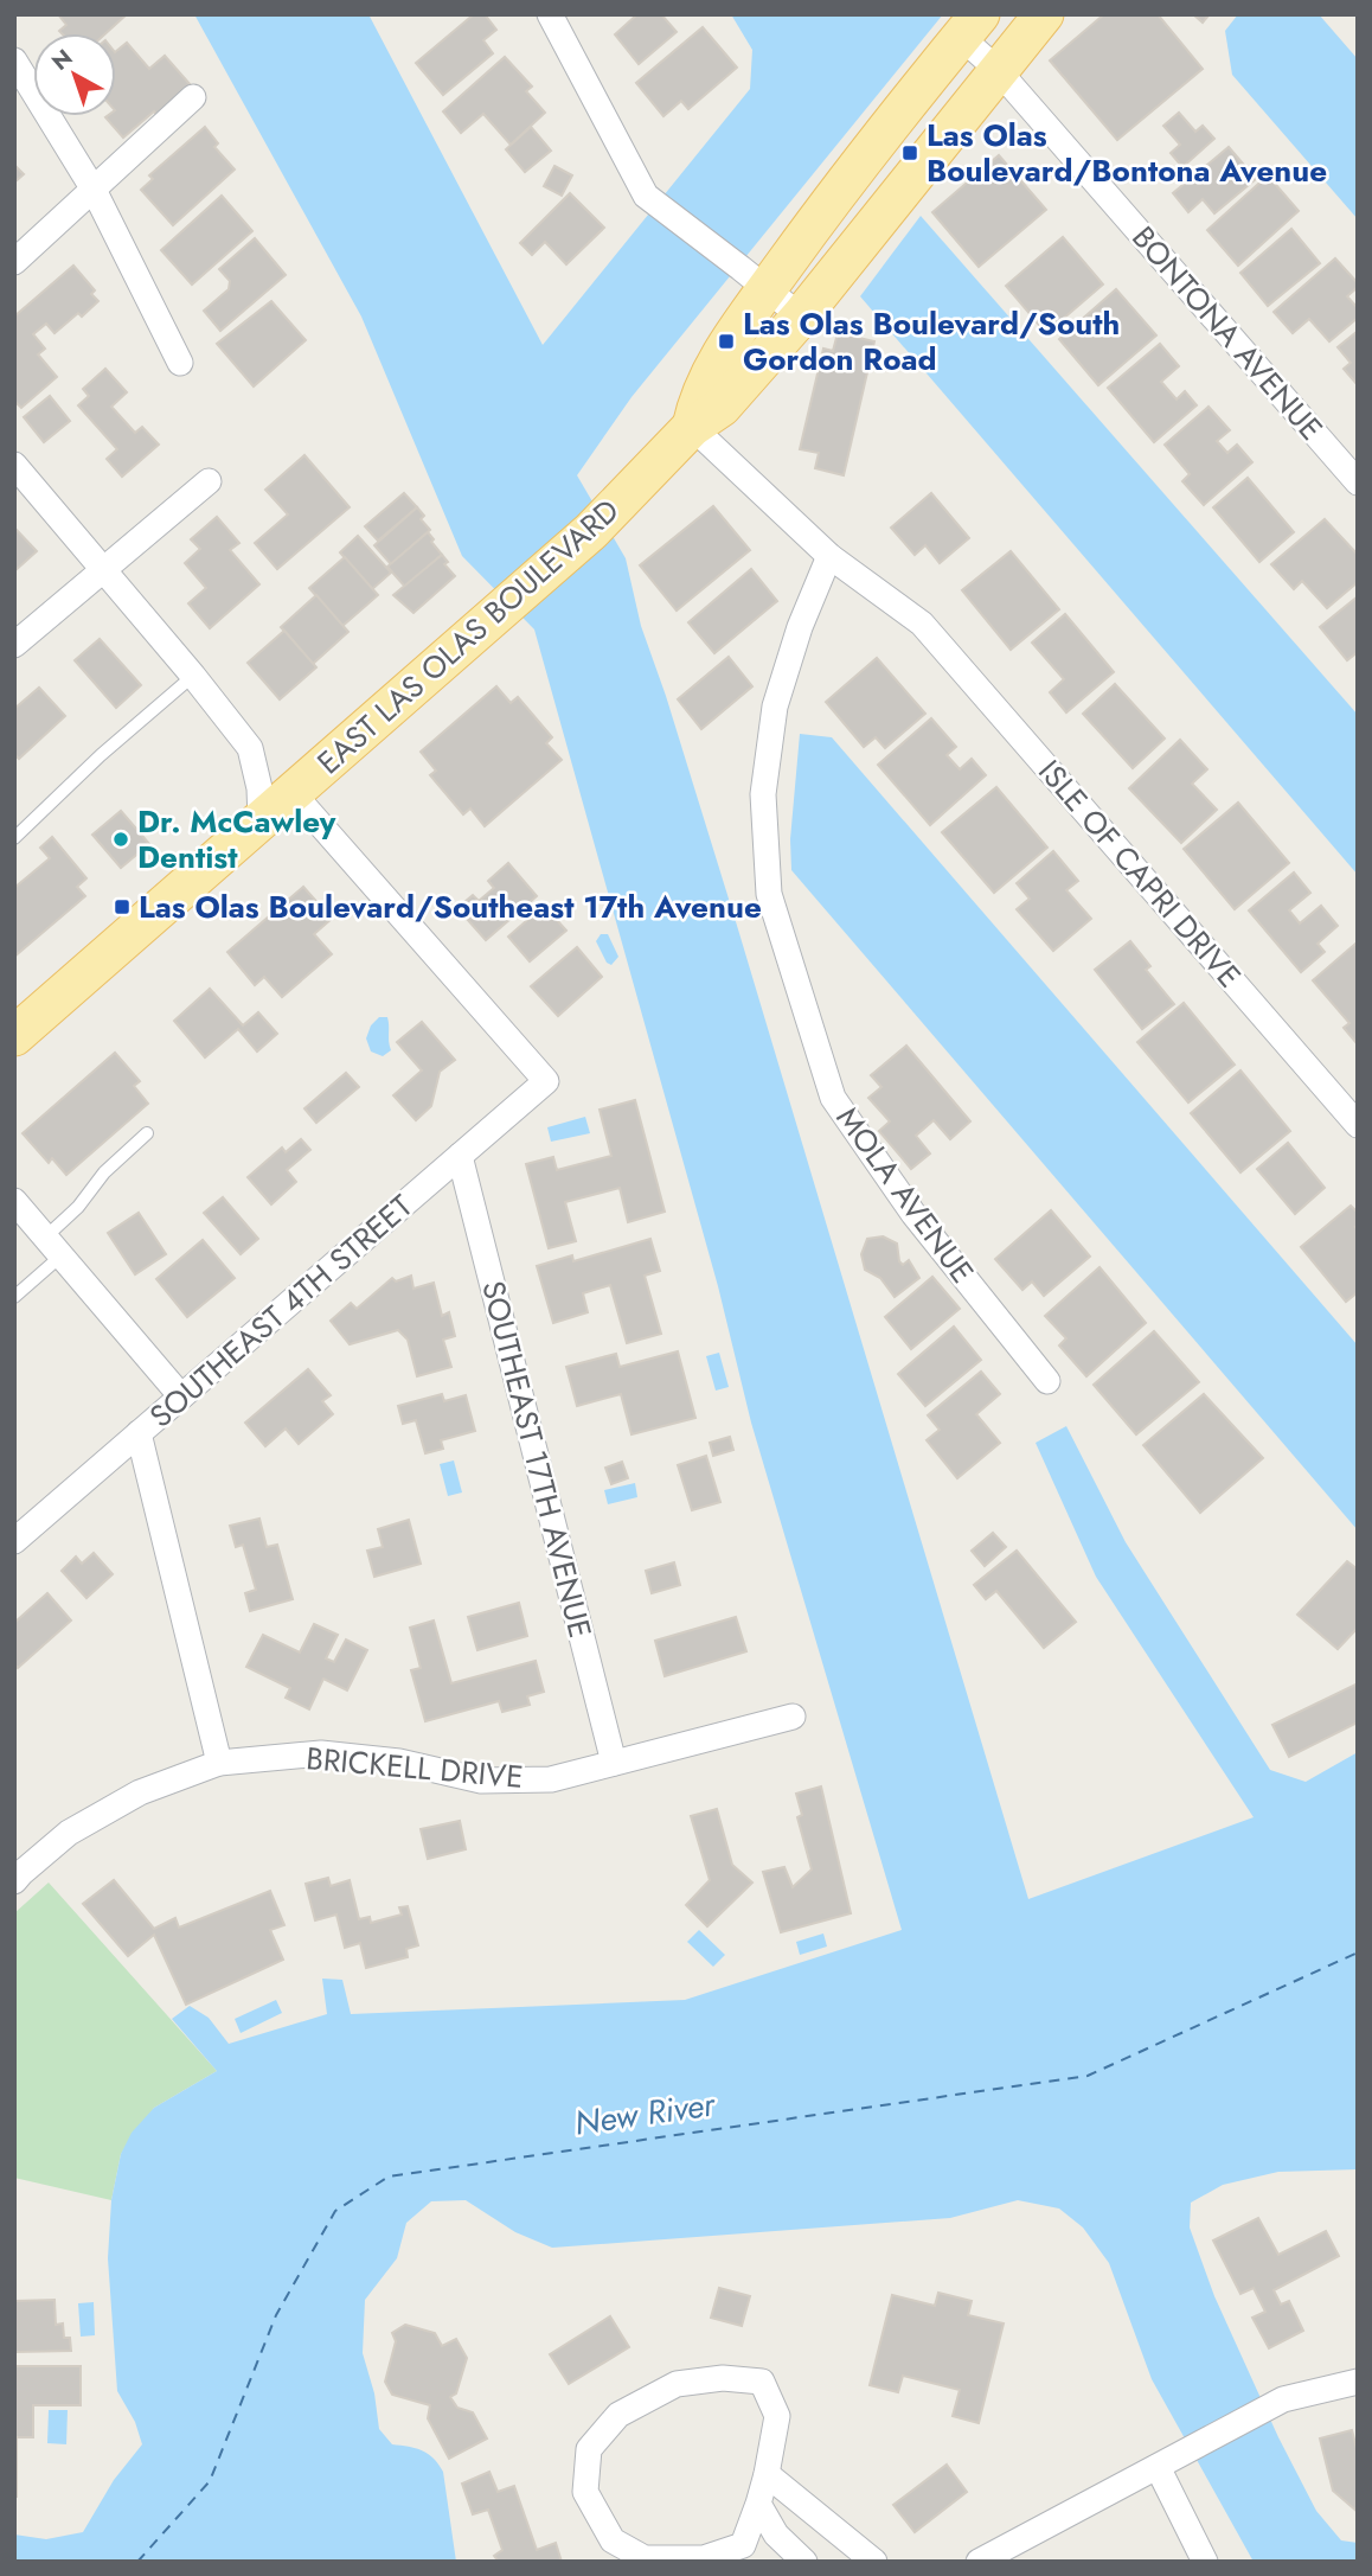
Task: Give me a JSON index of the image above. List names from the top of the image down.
{
  "streets": {
    "main road": ["EAST LAS OLAS BOULEVARD"],
    "street": [
      "BONTONA AVENUE",
      "ISLE OF CAPRI DRIVE",
      "MOLA AVENUE",
      "SOUTHEAST 4TH STREET",
      "SOUTHEAST 17TH AVENUE",
      "BRICKELL DRIVE"
    ]
  },
  "crossings": [
    ["BONTONA AVENUE", "EAST LAS OLAS BOULEVARD"],
    ["EAST LAS OLAS BOULEVARD", "ISLE OF CAPRI DRIVE"],
    ["EAST LAS OLAS BOULEVARD", "SOUTHEAST 4TH STREET"],
    ["ISLE OF CAPRI DRIVE", "MOLA AVENUE"],
    ["SOUTHEAST 4TH STREET", "SOUTHEAST 17TH AVENUE"],
    ["SOUTHEAST 17TH AVENUE", "BRICKELL DRIVE"]
  ],
  "water": ["New River"],
  "places": {
    "transit": ["Las Olas Boulevard/Bontona Avenue", "Las Olas Boulevard/South Gordon Road", "Las Olas Boulevard/Southeast 17th Avenue"],
    "other": ["Dr. McCawley Dentist"]
  },
  "north": "top left"
}
